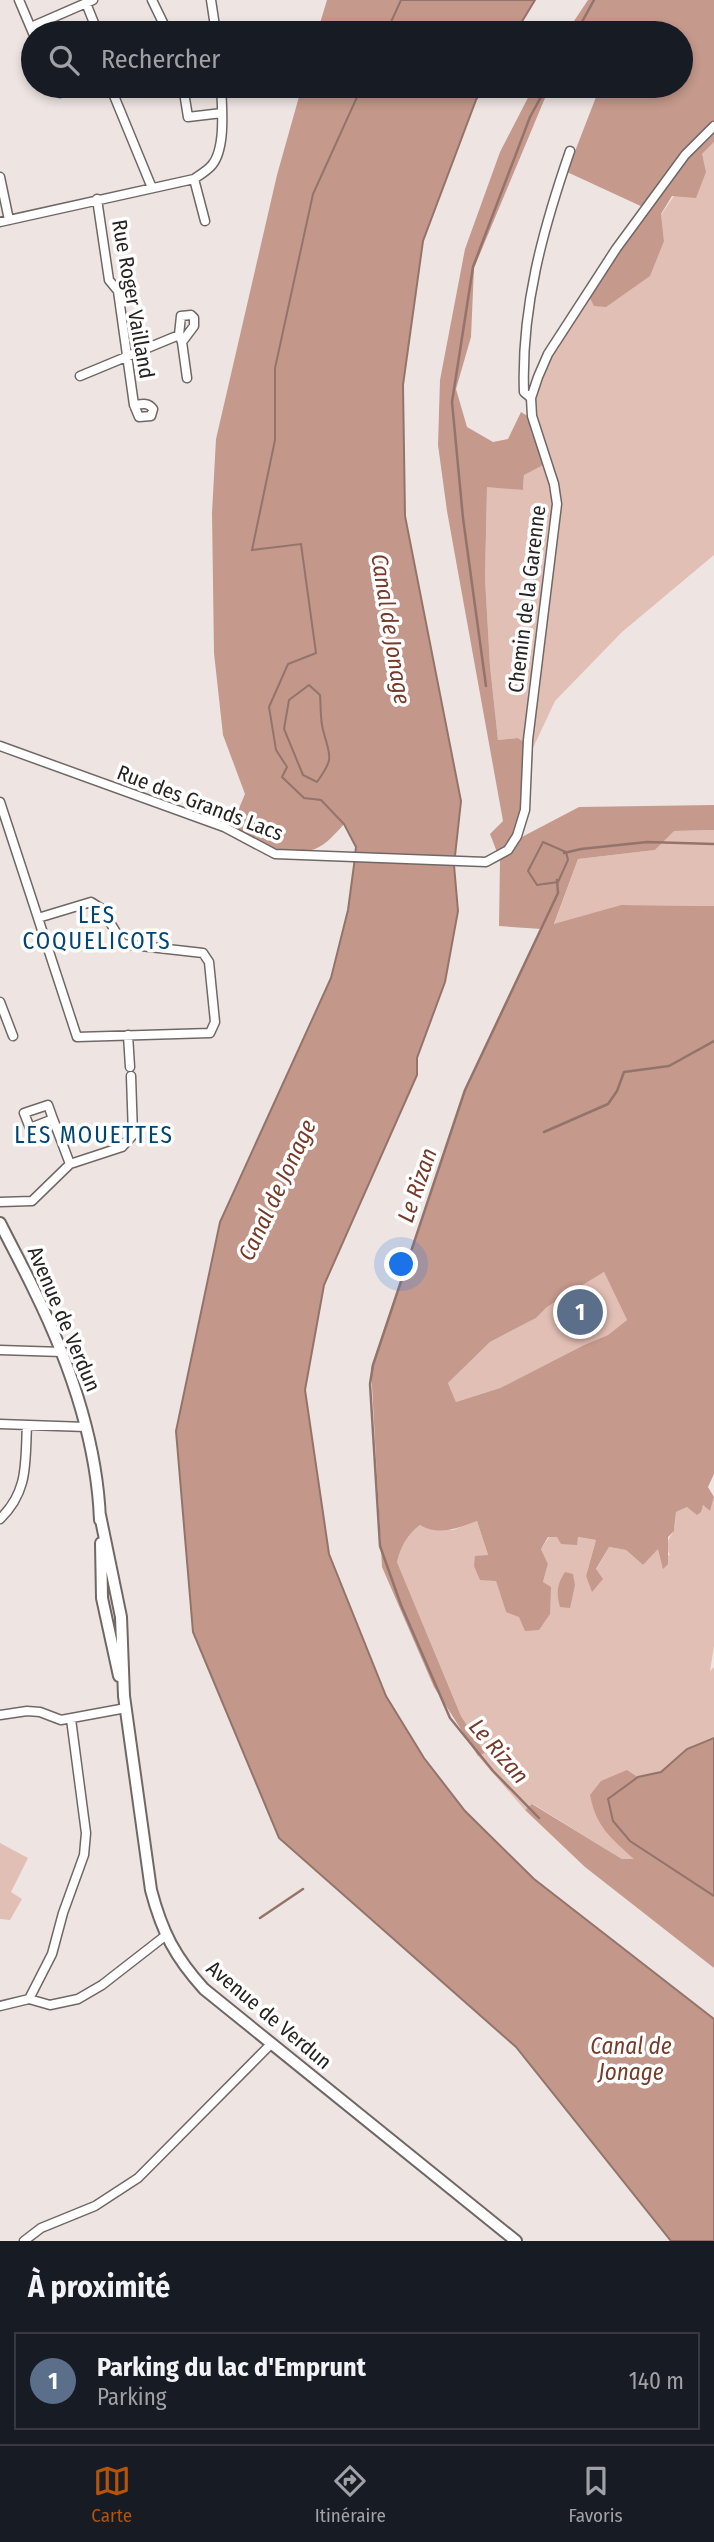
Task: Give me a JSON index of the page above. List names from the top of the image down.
{
  "streets": {
    "main road": ["Avenue de Verdun"],
    "street": ["Rue Roger Vailland", "Chemin de la Garenne", "Rue des Grands Lacs"]
  },
  "crossings": [
    ["Chemin de la Garenne", "Rue des Grands Lacs"]
  ],
  "districts": ["LES COQUELICOTS", "LES MOUETTES"],
  "water": ["Canal de Jonage", "Le Rizan"],
  "page": {
    "search": "Rechercher",
    "pins": "1",
    "heading": "À proximité",
    "list": [
      {
        "mark": "1",
        "name": "Parking du lac d'Emprunt",
        "note": "Parking",
        "value": "140 m"
      }
    ],
    "nav": ["Carte", "Itinéraire", "Favoris"]
  }
}
